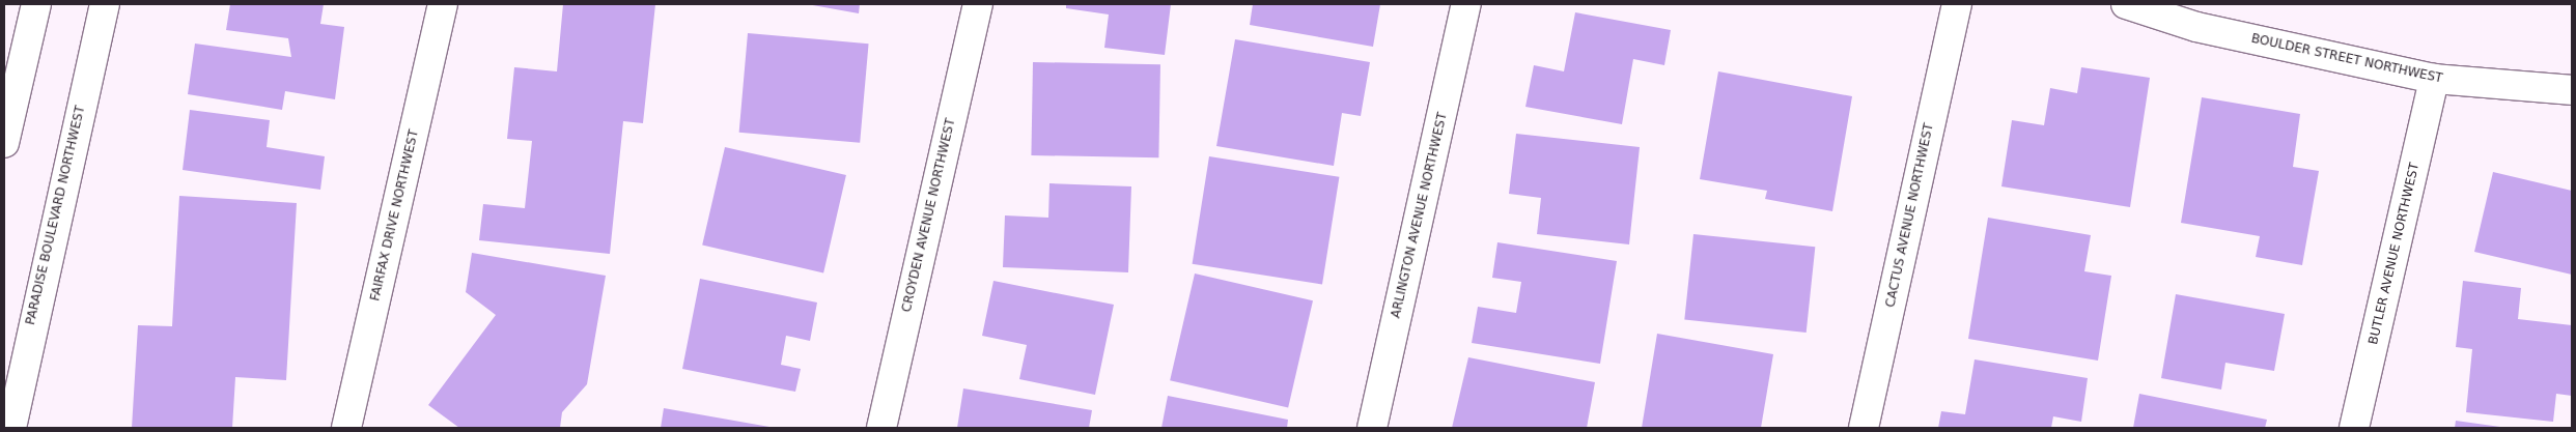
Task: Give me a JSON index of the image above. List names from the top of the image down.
{
  "streets": {
    "street": [
      "BOULDER STREET NORTHWEST",
      "PARADISE BOULEVARD NORTHWEST",
      "FAIRFAX DRIVE NORTHWEST",
      "CROYDEN AVENUE NORTHWEST",
      "ARLINGTON AVENUE NORTHWEST",
      "CACTUS AVENUE NORTHWEST",
      "BUTLER AVENUE NORTHWEST"
    ]
  },
  "crossings": [
    ["BOULDER STREET NORTHWEST", "BUTLER AVENUE NORTHWEST"]
  ]
}
